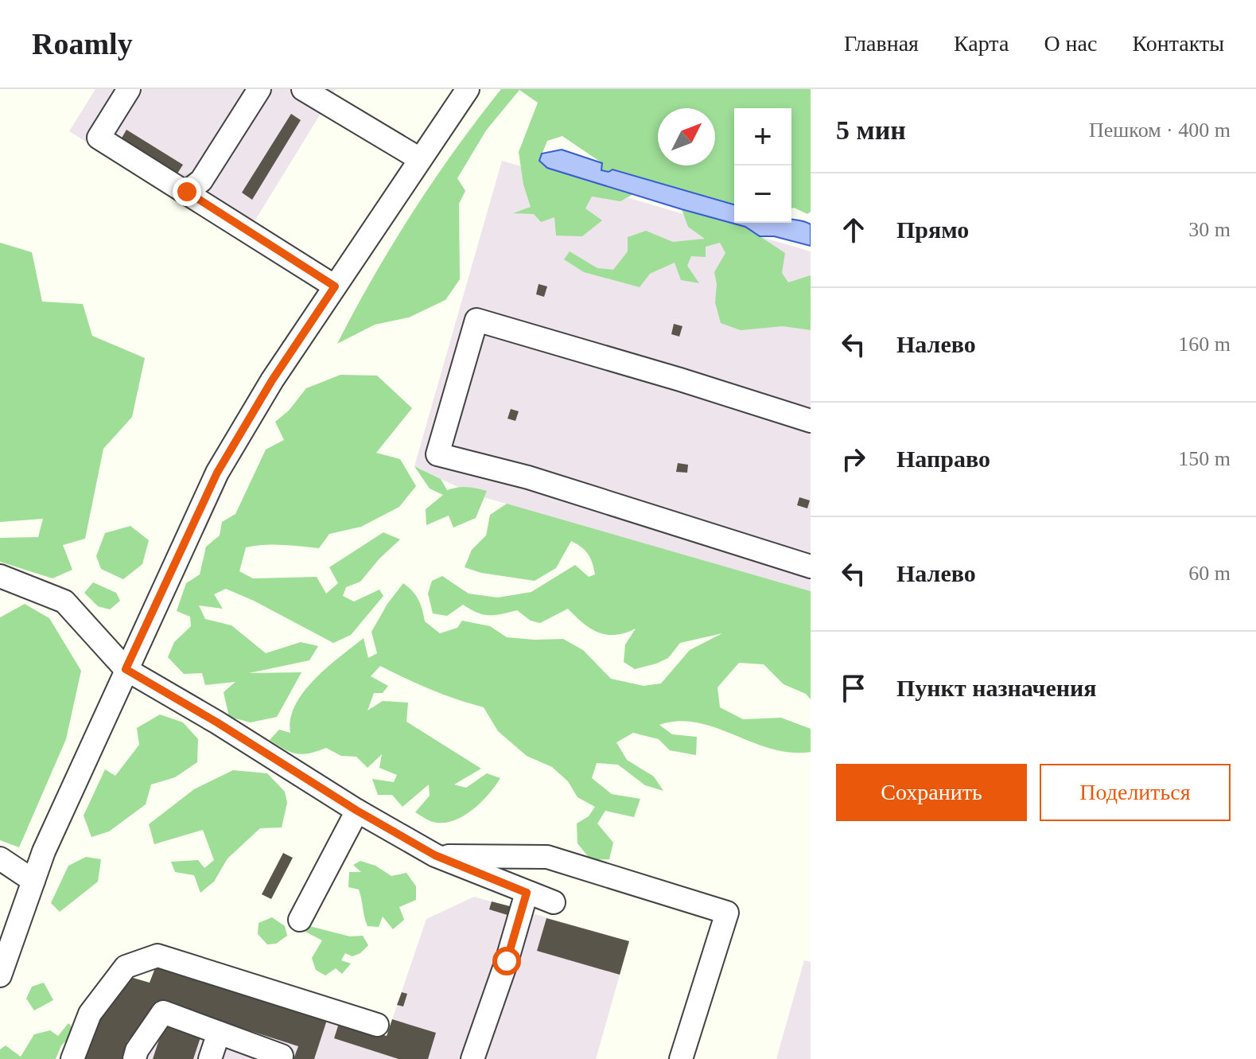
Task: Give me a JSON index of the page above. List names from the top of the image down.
{
  "north": "top right",
  "page": {
    "header": "Roamly",
    "nav": [
      "Главная",
      "Карта",
      "О нас",
      "Контакты"
    ],
    "heading": ["5 мин", "Пешком · 400 m"],
    "map_buttons": ["+", "−"],
    "list": [
      ["Прямо", "30 m"],
      ["Налево", "160 m"],
      ["Направо", "150 m"],
      ["Налево", "60 m"],
      "Пункт назначения"
    ],
    "buttons": ["Сохранить", "Поделиться"]
  }
}
